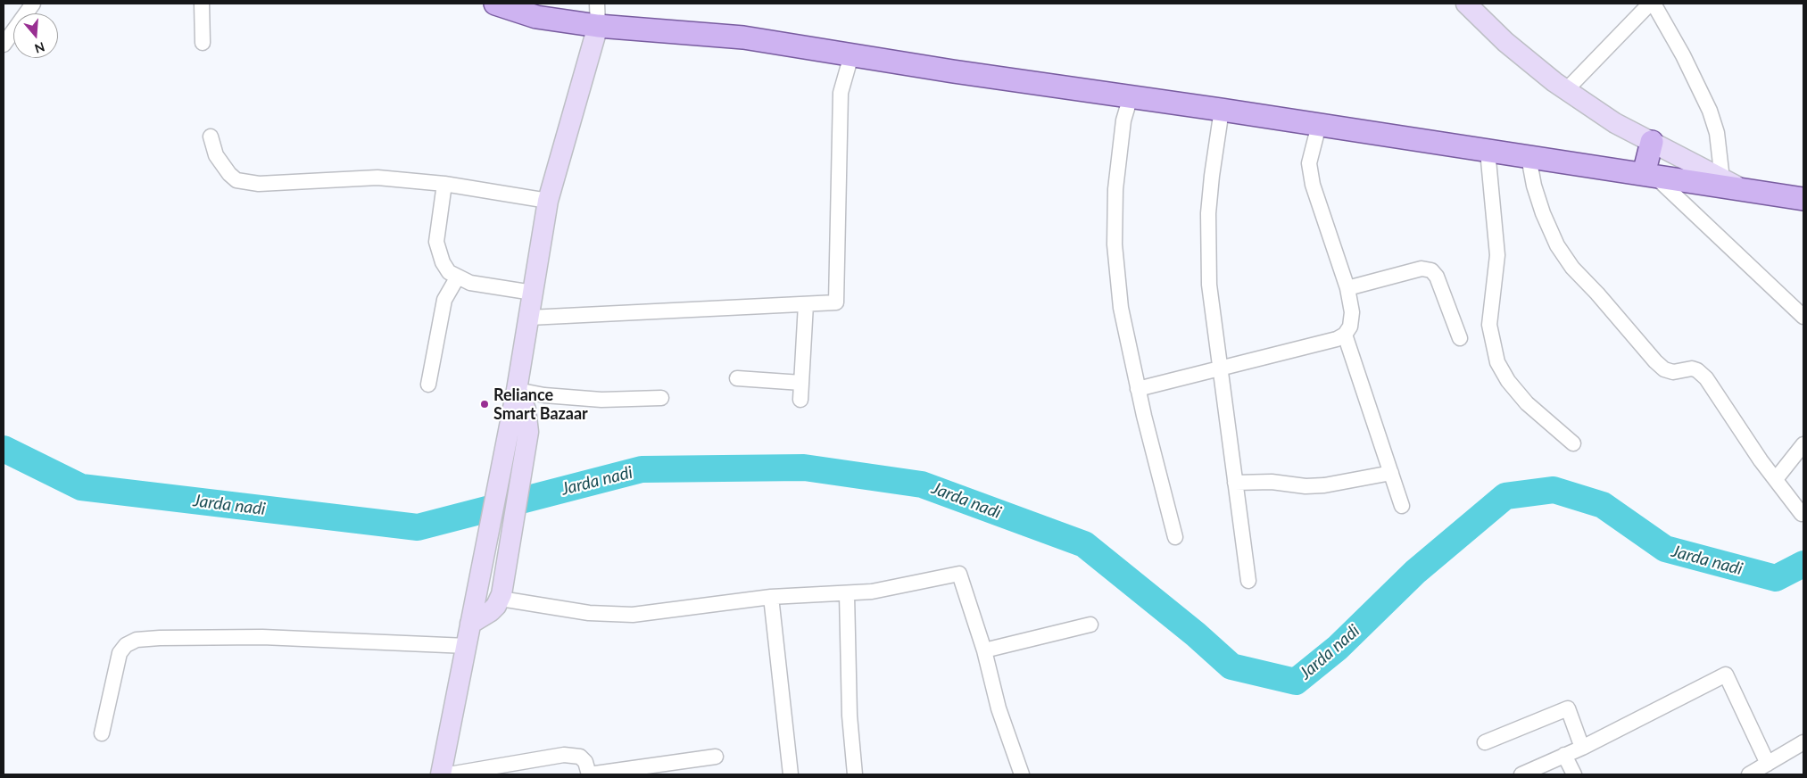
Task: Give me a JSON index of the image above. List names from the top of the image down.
{
  "water": ["Jarda nadi"],
  "places": ["Reliance Smart Bazaar"],
  "north": "bottom"
}
